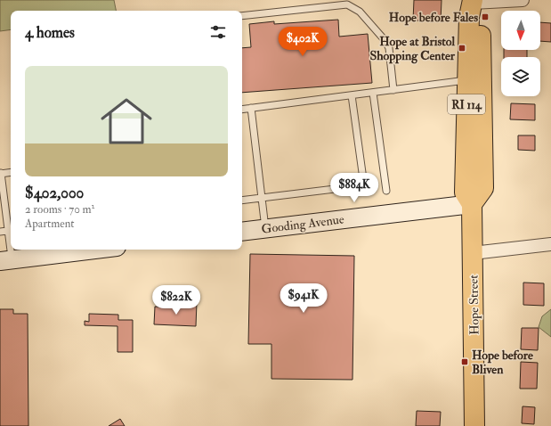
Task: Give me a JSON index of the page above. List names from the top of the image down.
{
  "streets": {
    "main road": ["RI 114", "Gooding Avenue", "Hope Street"]
  },
  "crossings": [
    ["RI 114", "Gooding Avenue"],
    ["RI 114", "Hope Street"],
    ["Gooding Avenue", "Hope Street"]
  ],
  "places": {
    "transit": ["Hope before Fales", "Hope at Bristol Shopping Center", "Hope before Bliven"]
  },
  "north": "bottom",
  "page": {
    "heading": "4 homes",
    "price": [
      "$402K",
      "$884K",
      "$941K",
      "$822K"
    ],
    "list": [
      {
        "name": "$402,000",
        "note": "2 rooms · 70 m² · Apartment"
      }
    ]
  }
}
